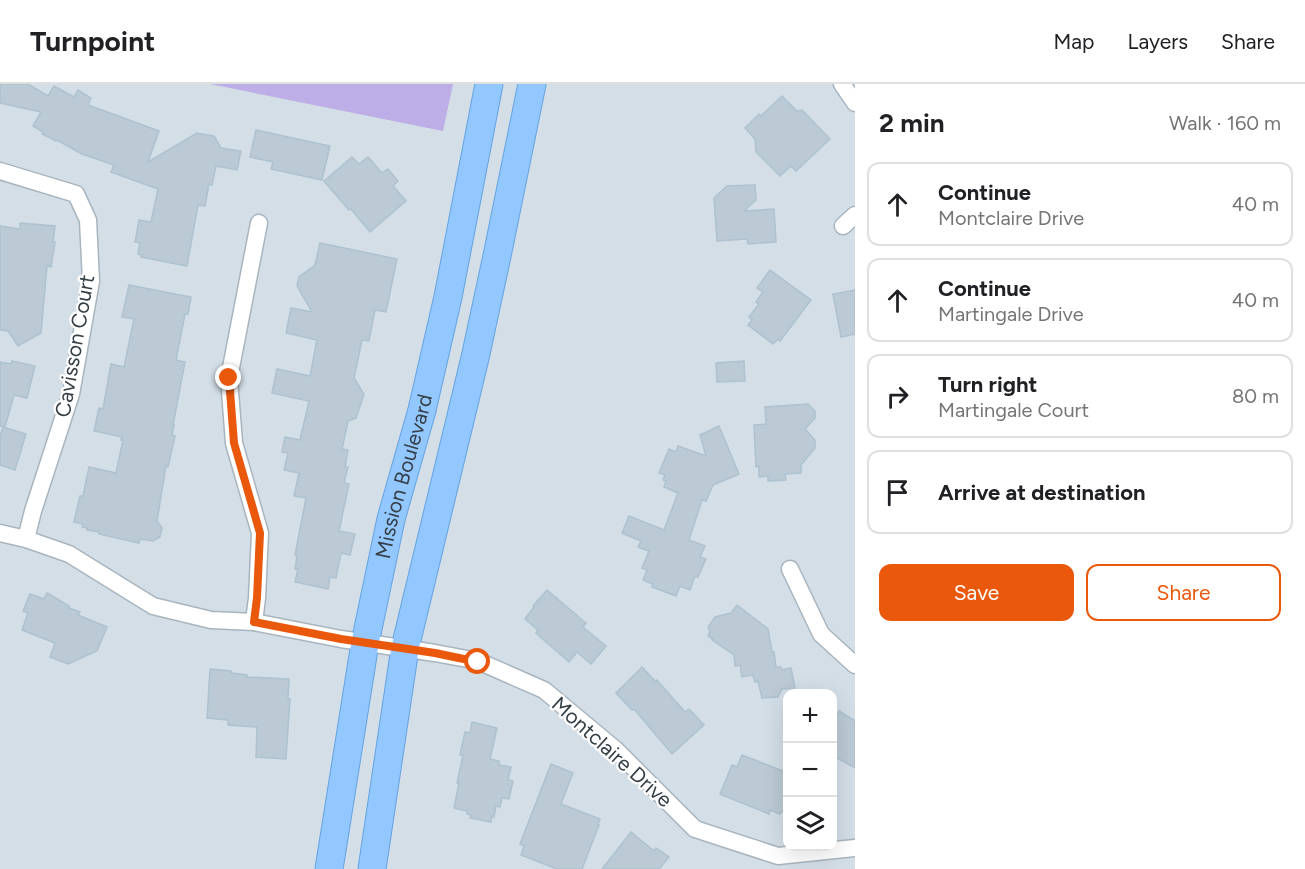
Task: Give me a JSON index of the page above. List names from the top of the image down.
{
  "streets": {
    "main road": ["Mission Boulevard"],
    "street": ["Cavisson Court", "Montclaire Drive"]
  },
  "crossings": [
    ["Cavisson Court", "Montclaire Drive"],
    ["Mission Boulevard", "Montclaire Drive"]
  ],
  "page": {
    "header": "Turnpoint",
    "nav": ["Map", "Layers", "Share"],
    "heading": ["2 min", "Walk · 160 m"],
    "list": [
      ["Continue", "Montclaire Drive", "40 m"],
      ["Continue", "Martingale Drive", "40 m"],
      ["Turn right", "Martingale Court", "80 m"],
      "Arrive at destination"
    ],
    "buttons": ["Save", "Share"],
    "map_buttons": ["+", "−"]
  }
}
